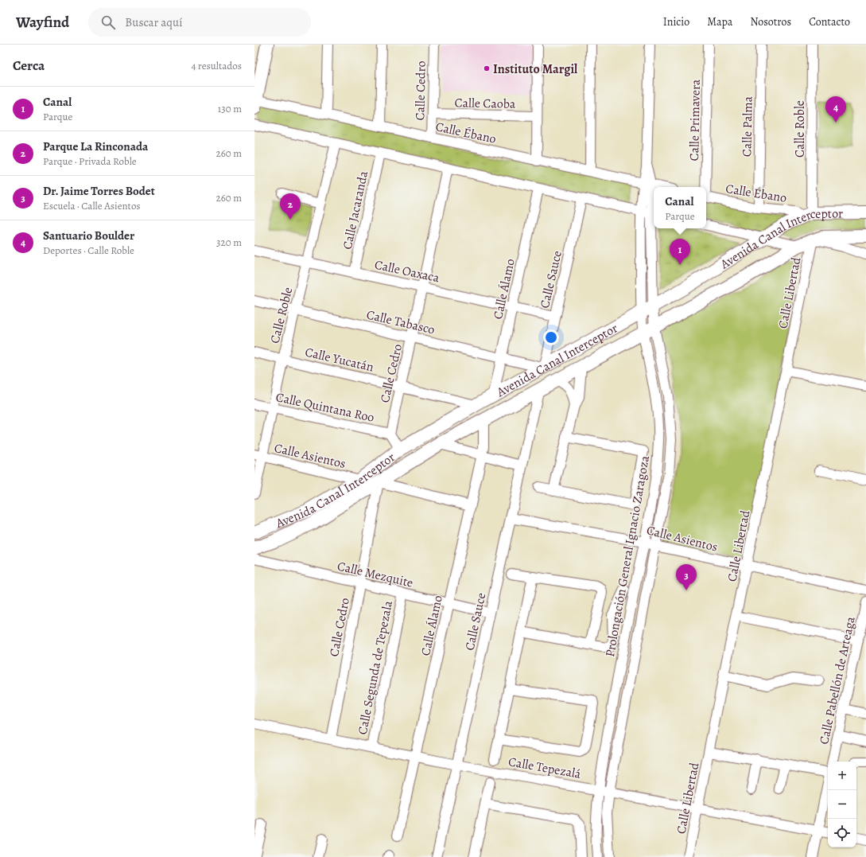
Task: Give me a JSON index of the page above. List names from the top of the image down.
{
  "streets": {
    "main road": ["Avenida Canal Interceptor"],
    "street": [
      "Calle Cedro",
      "Calle Caoba",
      "Calle Primavera",
      "Calle Palma",
      "Calle Roble",
      "Calle Ébano",
      "Calle Jacaranda",
      "Calle Oaxaca",
      "Calle Sauce",
      "Calle Álamo",
      "Calle Libertad",
      "Calle Tabasco",
      "Calle Yucatán",
      "Calle Quintana Roo",
      "Calle Asientos",
      "Prolongación General Ignacio Zaragoza",
      "Calle Mezquite",
      "Calle Segunda de Tepezala",
      "Calle Pabellón de Arteaga",
      "Calle Tepezalá"
    ]
  },
  "crossings": [
    ["Calle Cedro", "Calle Caoba"],
    ["Calle Cedro", "Calle Ébano"],
    ["Calle Cedro", "Avenida Canal Interceptor"],
    ["Calle Cedro", "Calle Oaxaca"],
    ["Calle Cedro", "Calle Tabasco"],
    ["Calle Cedro", "Calle Yucatán"],
    ["Calle Cedro", "Calle Quintana Roo"],
    ["Calle Cedro", "Calle Mezquite"],
    ["Calle Cedro", "Calle Tepezalá"],
    ["Calle Palma", "Calle Ébano"],
    ["Calle Roble", "Calle Ébano"],
    ["Calle Roble", "Avenida Canal Interceptor"],
    ["Calle Roble", "Calle Oaxaca"],
    ["Calle Roble", "Calle Tabasco"],
    ["Calle Roble", "Calle Yucatán"],
    ["Calle Roble", "Calle Quintana Roo"],
    ["Calle Roble", "Calle Asientos"],
    ["Calle Ébano", "Avenida Canal Interceptor"],
    ["Calle Ébano", "Prolongación General Ignacio Zaragoza"],
    ["Calle Jacaranda", "Calle Oaxaca"],
    ["Avenida Canal Interceptor", "Calle Sauce"],
    ["Avenida Canal Interceptor", "Calle Álamo"],
    ["Avenida Canal Interceptor", "Calle Libertad"],
    ["Avenida Canal Interceptor", "Calle Tabasco"],
    ["Avenida Canal Interceptor", "Calle Yucatán"],
    ["Avenida Canal Interceptor", "Calle Asientos"],
    ["Avenida Canal Interceptor", "Prolongación General Ignacio Zaragoza"],
    ["Calle Oaxaca", "Calle Sauce"],
    ["Calle Oaxaca", "Calle Álamo"],
    ["Calle Sauce", "Calle Tabasco"],
    ["Calle Sauce", "Calle Asientos"],
    ["Calle Sauce", "Calle Mezquite"],
    ["Calle Sauce", "Calle Tepezalá"],
    ["Calle Álamo", "Calle Tabasco"],
    ["Calle Álamo", "Calle Mezquite"],
    ["Calle Álamo", "Calle Tepezalá"],
    ["Calle Libertad", "Calle Asientos"],
    ["Calle Libertad", "Calle Tepezalá"],
    ["Calle Asientos", "Prolongación General Ignacio Zaragoza"],
    ["Prolongación General Ignacio Zaragoza", "Calle Tepezalá"],
    ["Calle Mezquite", "Calle Segunda de Tepezala"],
    ["Calle Segunda de Tepezala", "Calle Tepezalá"]
  ],
  "places": ["Instituto Margil"],
  "page": {
    "header": "Wayfind",
    "search": "Buscar aquí",
    "nav": [
      "Inicio",
      "Mapa",
      "Nosotros",
      "Contacto"
    ],
    "heading": ["Cerca", "4 resultados"],
    "list": [
      {
        "mark": "1",
        "name": "Canal",
        "note": "Parque",
        "value": "130 m"
      },
      {
        "mark": "2",
        "name": "Parque La Rinconada",
        "note": "Parque · Privada Roble",
        "value": "260 m"
      },
      {
        "mark": "3",
        "name": "Dr. Jaime Torres Bodet",
        "note": "Escuela · Calle Asientos",
        "value": "260 m"
      },
      {
        "mark": "4",
        "name": "Santuario Boulder",
        "note": "Deportes · Calle Roble",
        "value": "320 m"
      }
    ],
    "pins": [
      "4",
      "2",
      "1",
      "3"
    ],
    "popup": ["Canal", "Parque"],
    "map_buttons": ["+", "−"]
  }
}
